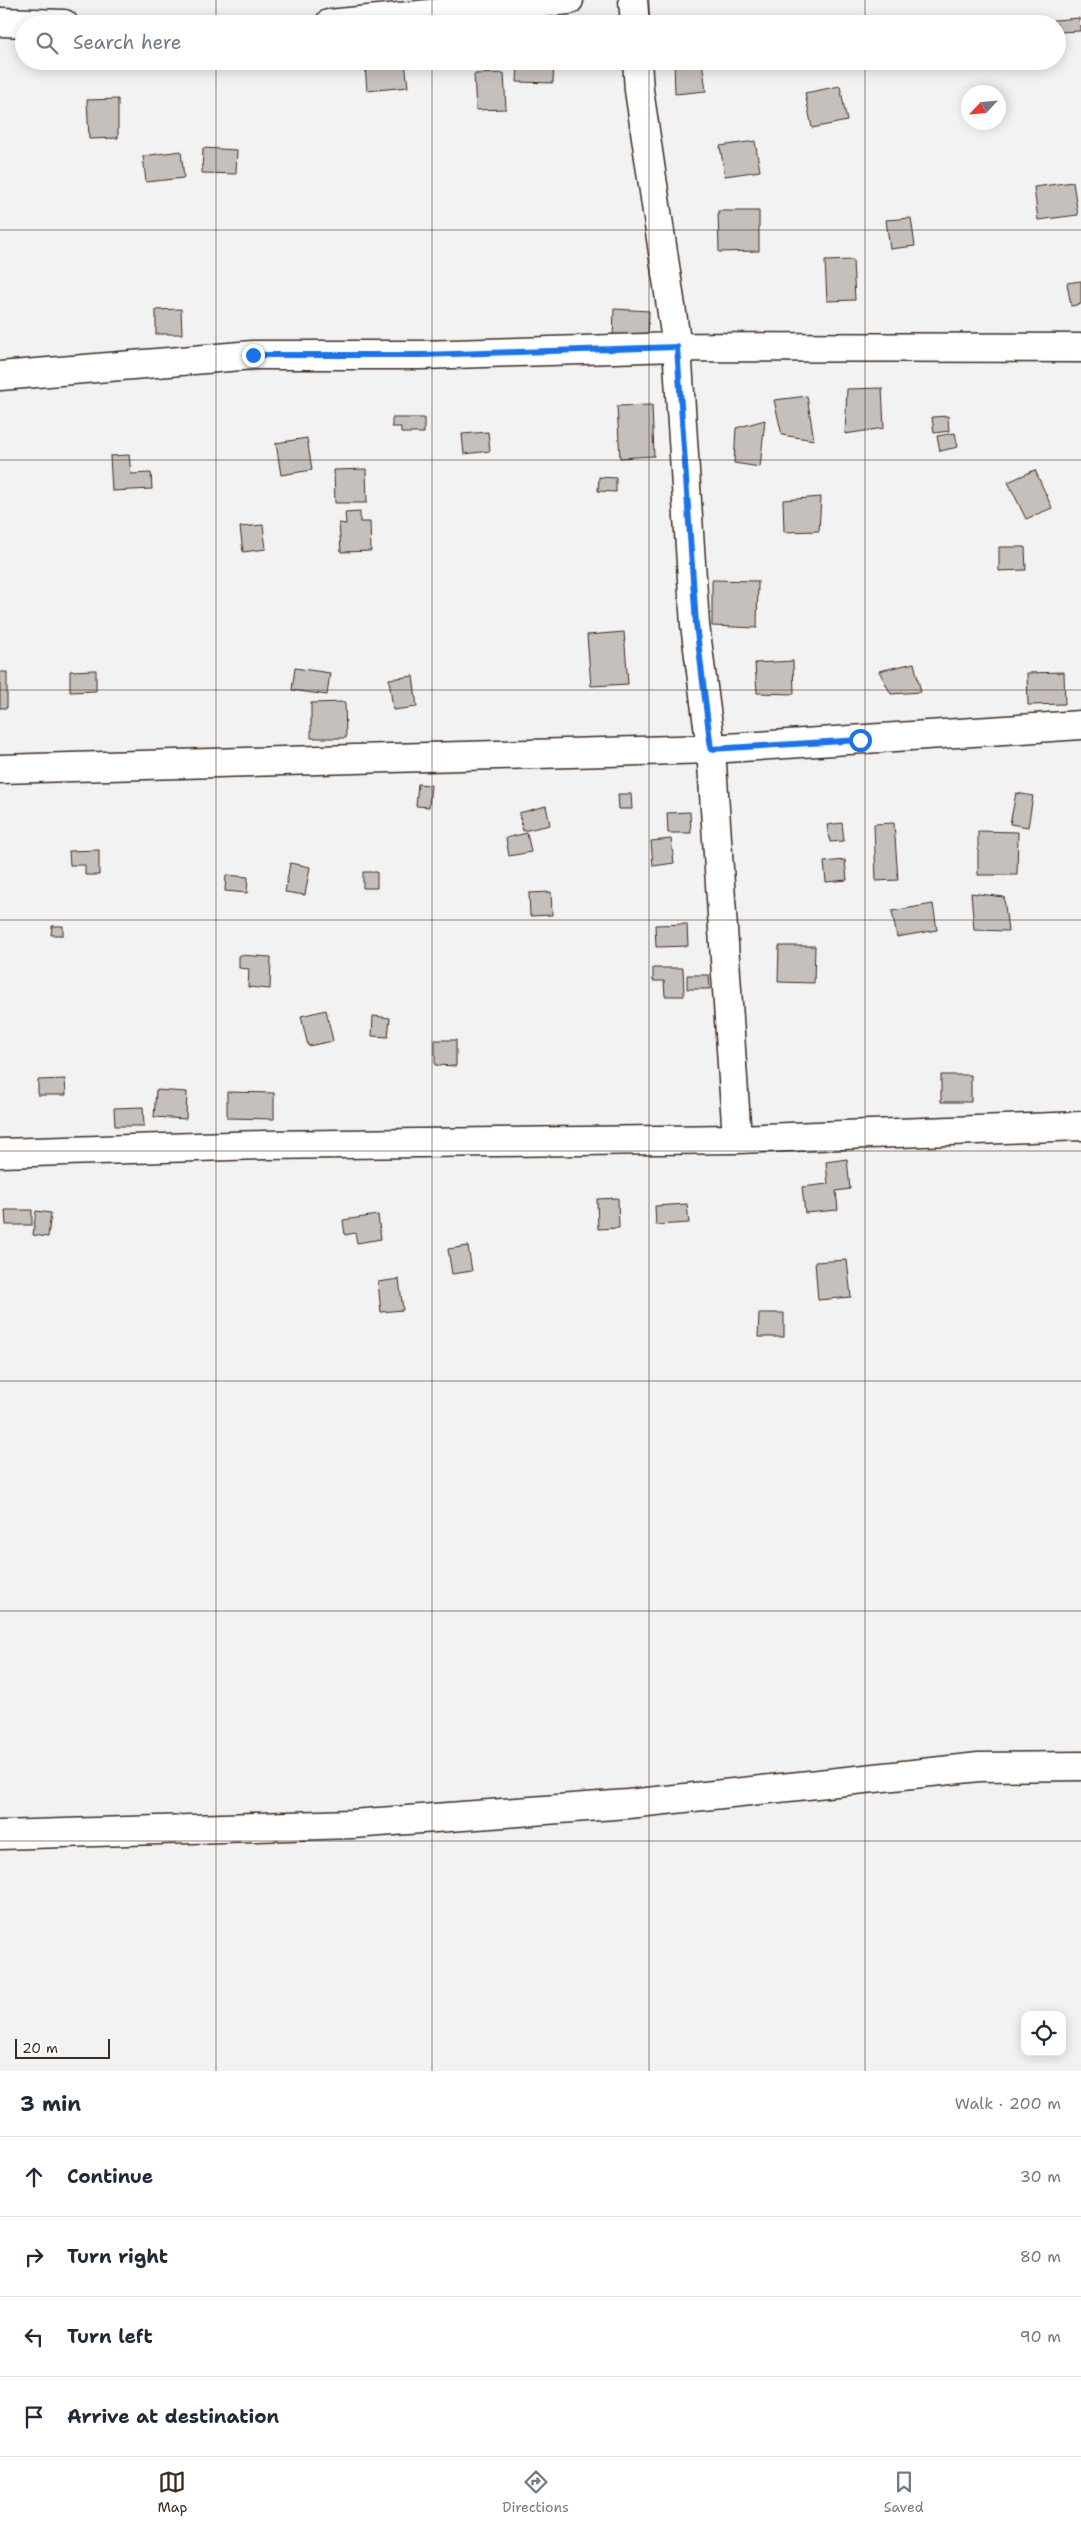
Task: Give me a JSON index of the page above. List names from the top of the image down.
{
  "scale_bar": "20 m",
  "north": "bottom left",
  "page": {
    "search": "Search here",
    "scale": "20 m",
    "heading": ["3 min", "Walk · 200 m"],
    "list": [
      ["Continue", "30 m"],
      ["Turn right", "80 m"],
      ["Turn left", "90 m"],
      "Arrive at destination"
    ],
    "nav": ["Map", "Directions", "Saved"]
  }
}
